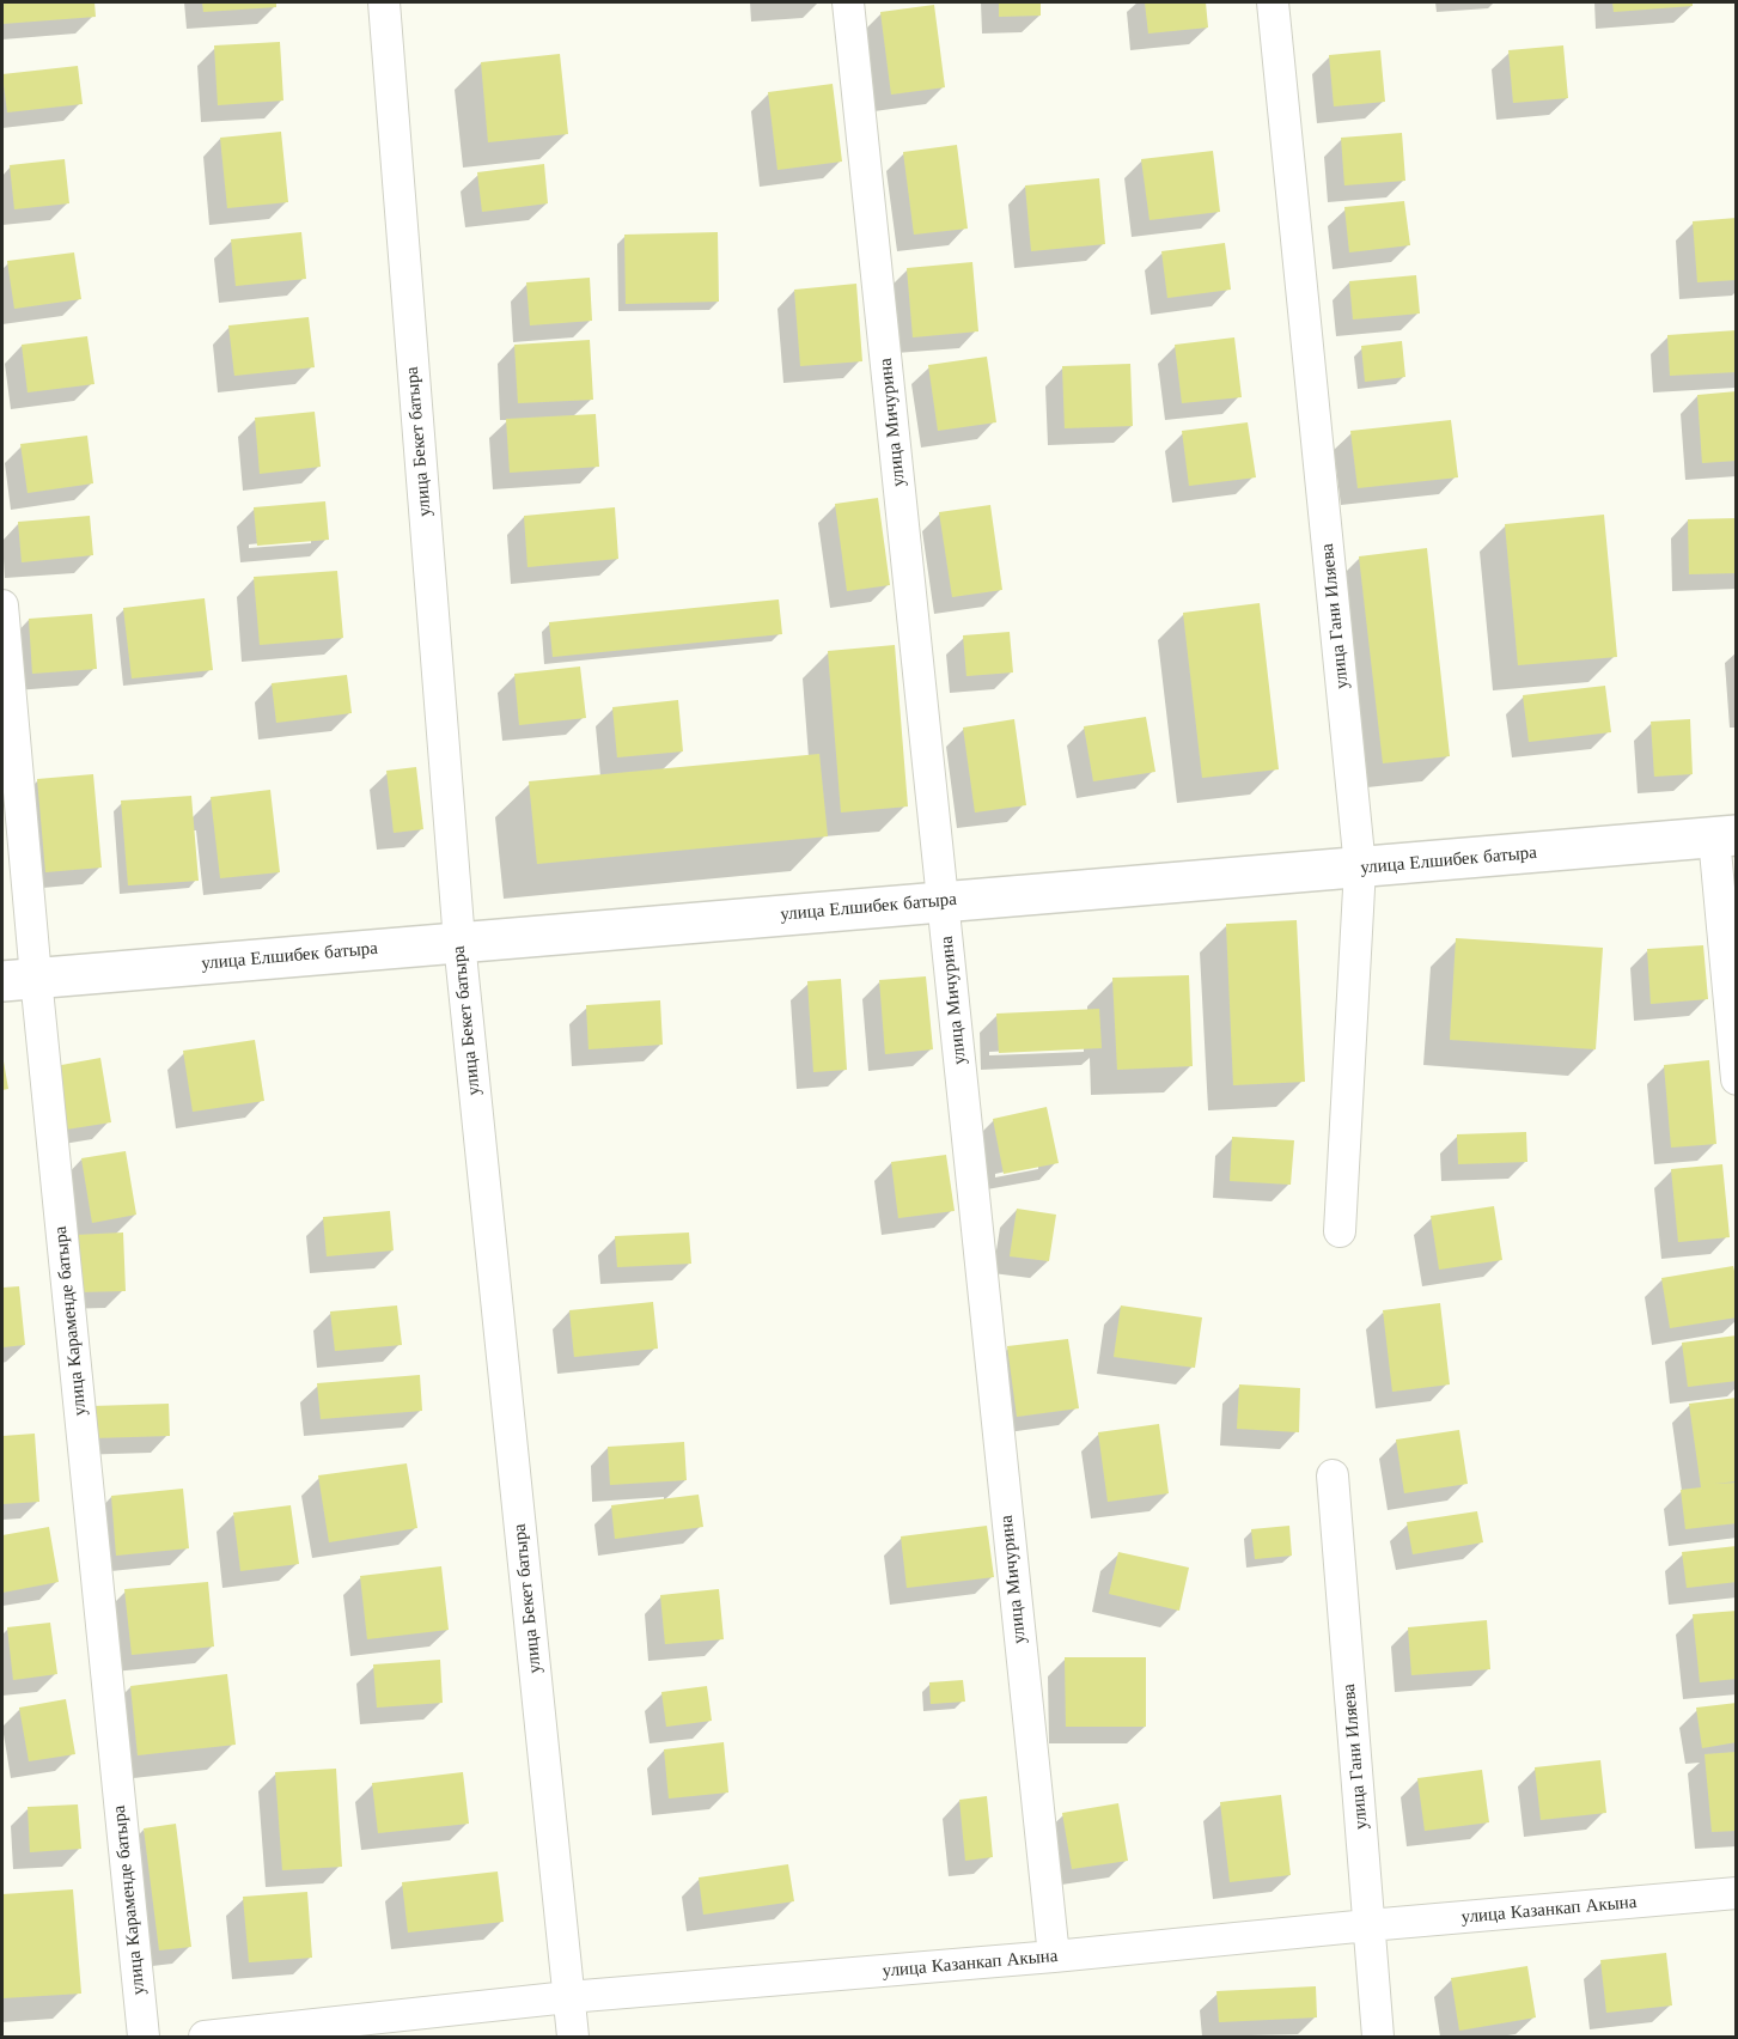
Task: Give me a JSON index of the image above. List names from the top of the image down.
{
  "streets": {
    "main road": ["улица Елшибек батыра"],
    "street": [
      "улица Мичурина",
      "улица Бекет батыра",
      "улица Гани Иляева",
      "улица Караменде батыра",
      "улица Казанкап Акына"
    ]
  },
  "crossings": [
    ["улица Мичурина", "улица Елшибек батыра"],
    ["улица Мичурина", "улица Казанкап Акына"],
    ["улица Бекет батыра", "улица Елшибек батыра"],
    ["улица Бекет батыра", "улица Казанкап Акына"],
    ["улица Гани Иляева", "улица Елшибек батыра"],
    ["улица Гани Иляева", "улица Казанкап Акына"],
    ["улица Елшибек батыра", "улица Караменде батыра"]
  ]
}
